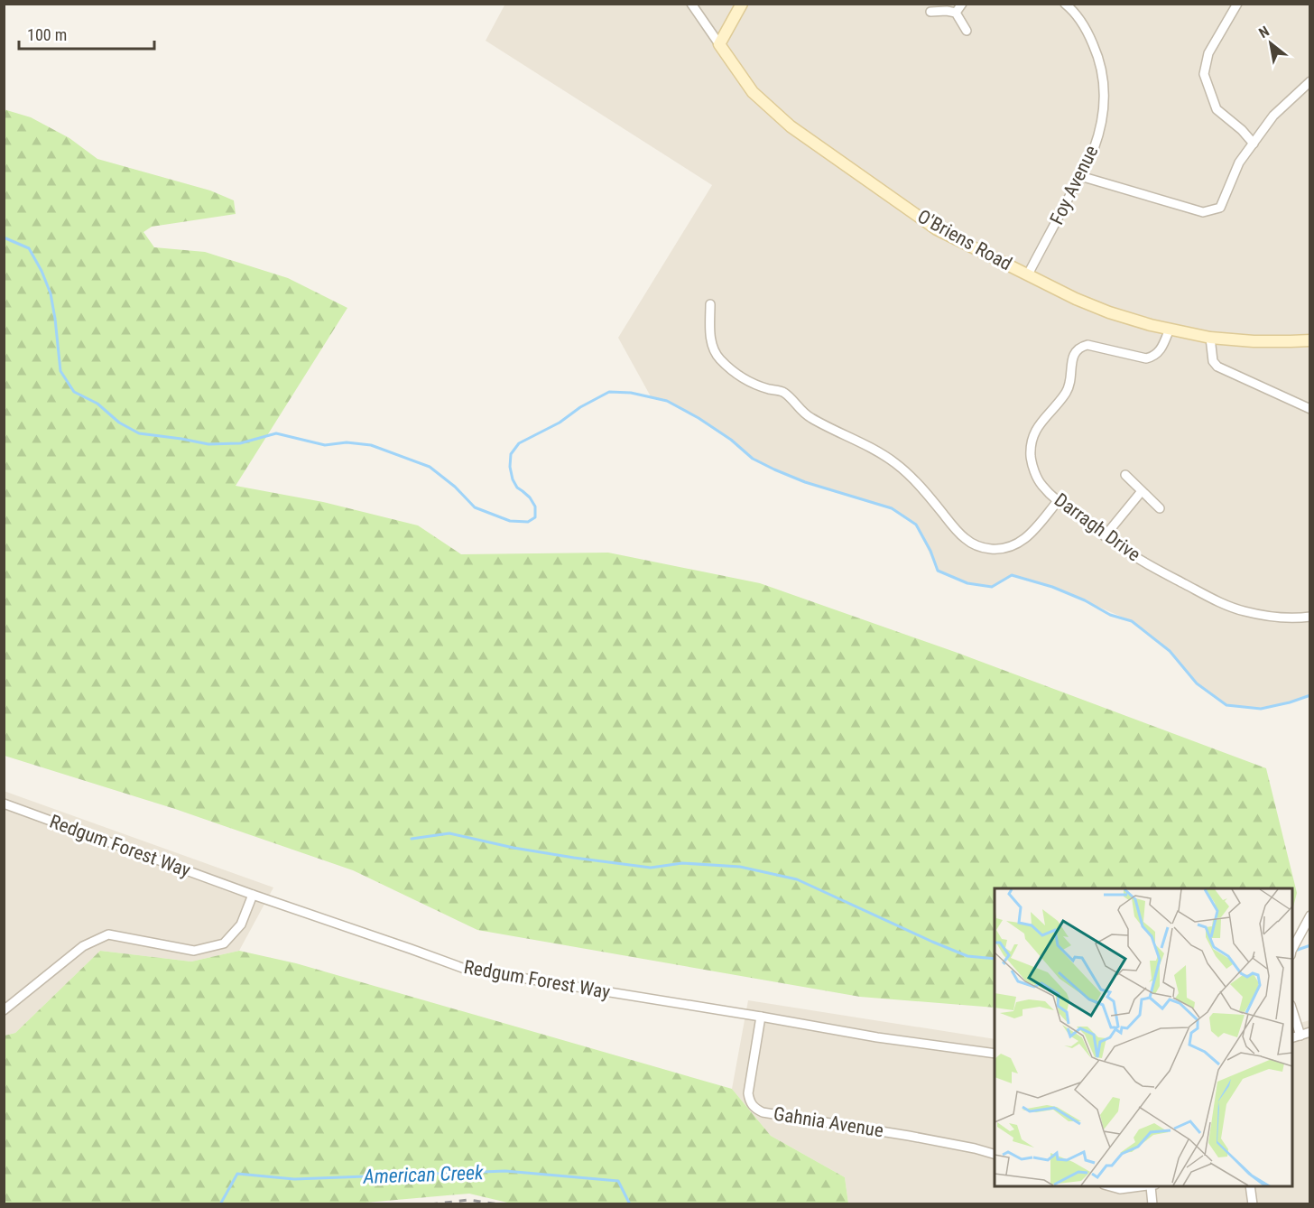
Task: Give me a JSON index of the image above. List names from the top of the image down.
{
  "streets": {
    "street": [
      "Foy Avenue",
      "O'Briens Road",
      "Darragh Drive",
      "Redgum Forest Way",
      "Gahnia Avenue"
    ]
  },
  "crossings": [
    ["Foy Avenue", "O'Briens Road"],
    ["O'Briens Road", "Darragh Drive"],
    ["Redgum Forest Way", "Gahnia Avenue"]
  ],
  "water": ["American Creek"],
  "scale_bar": "100 m",
  "north": "top left"
}
